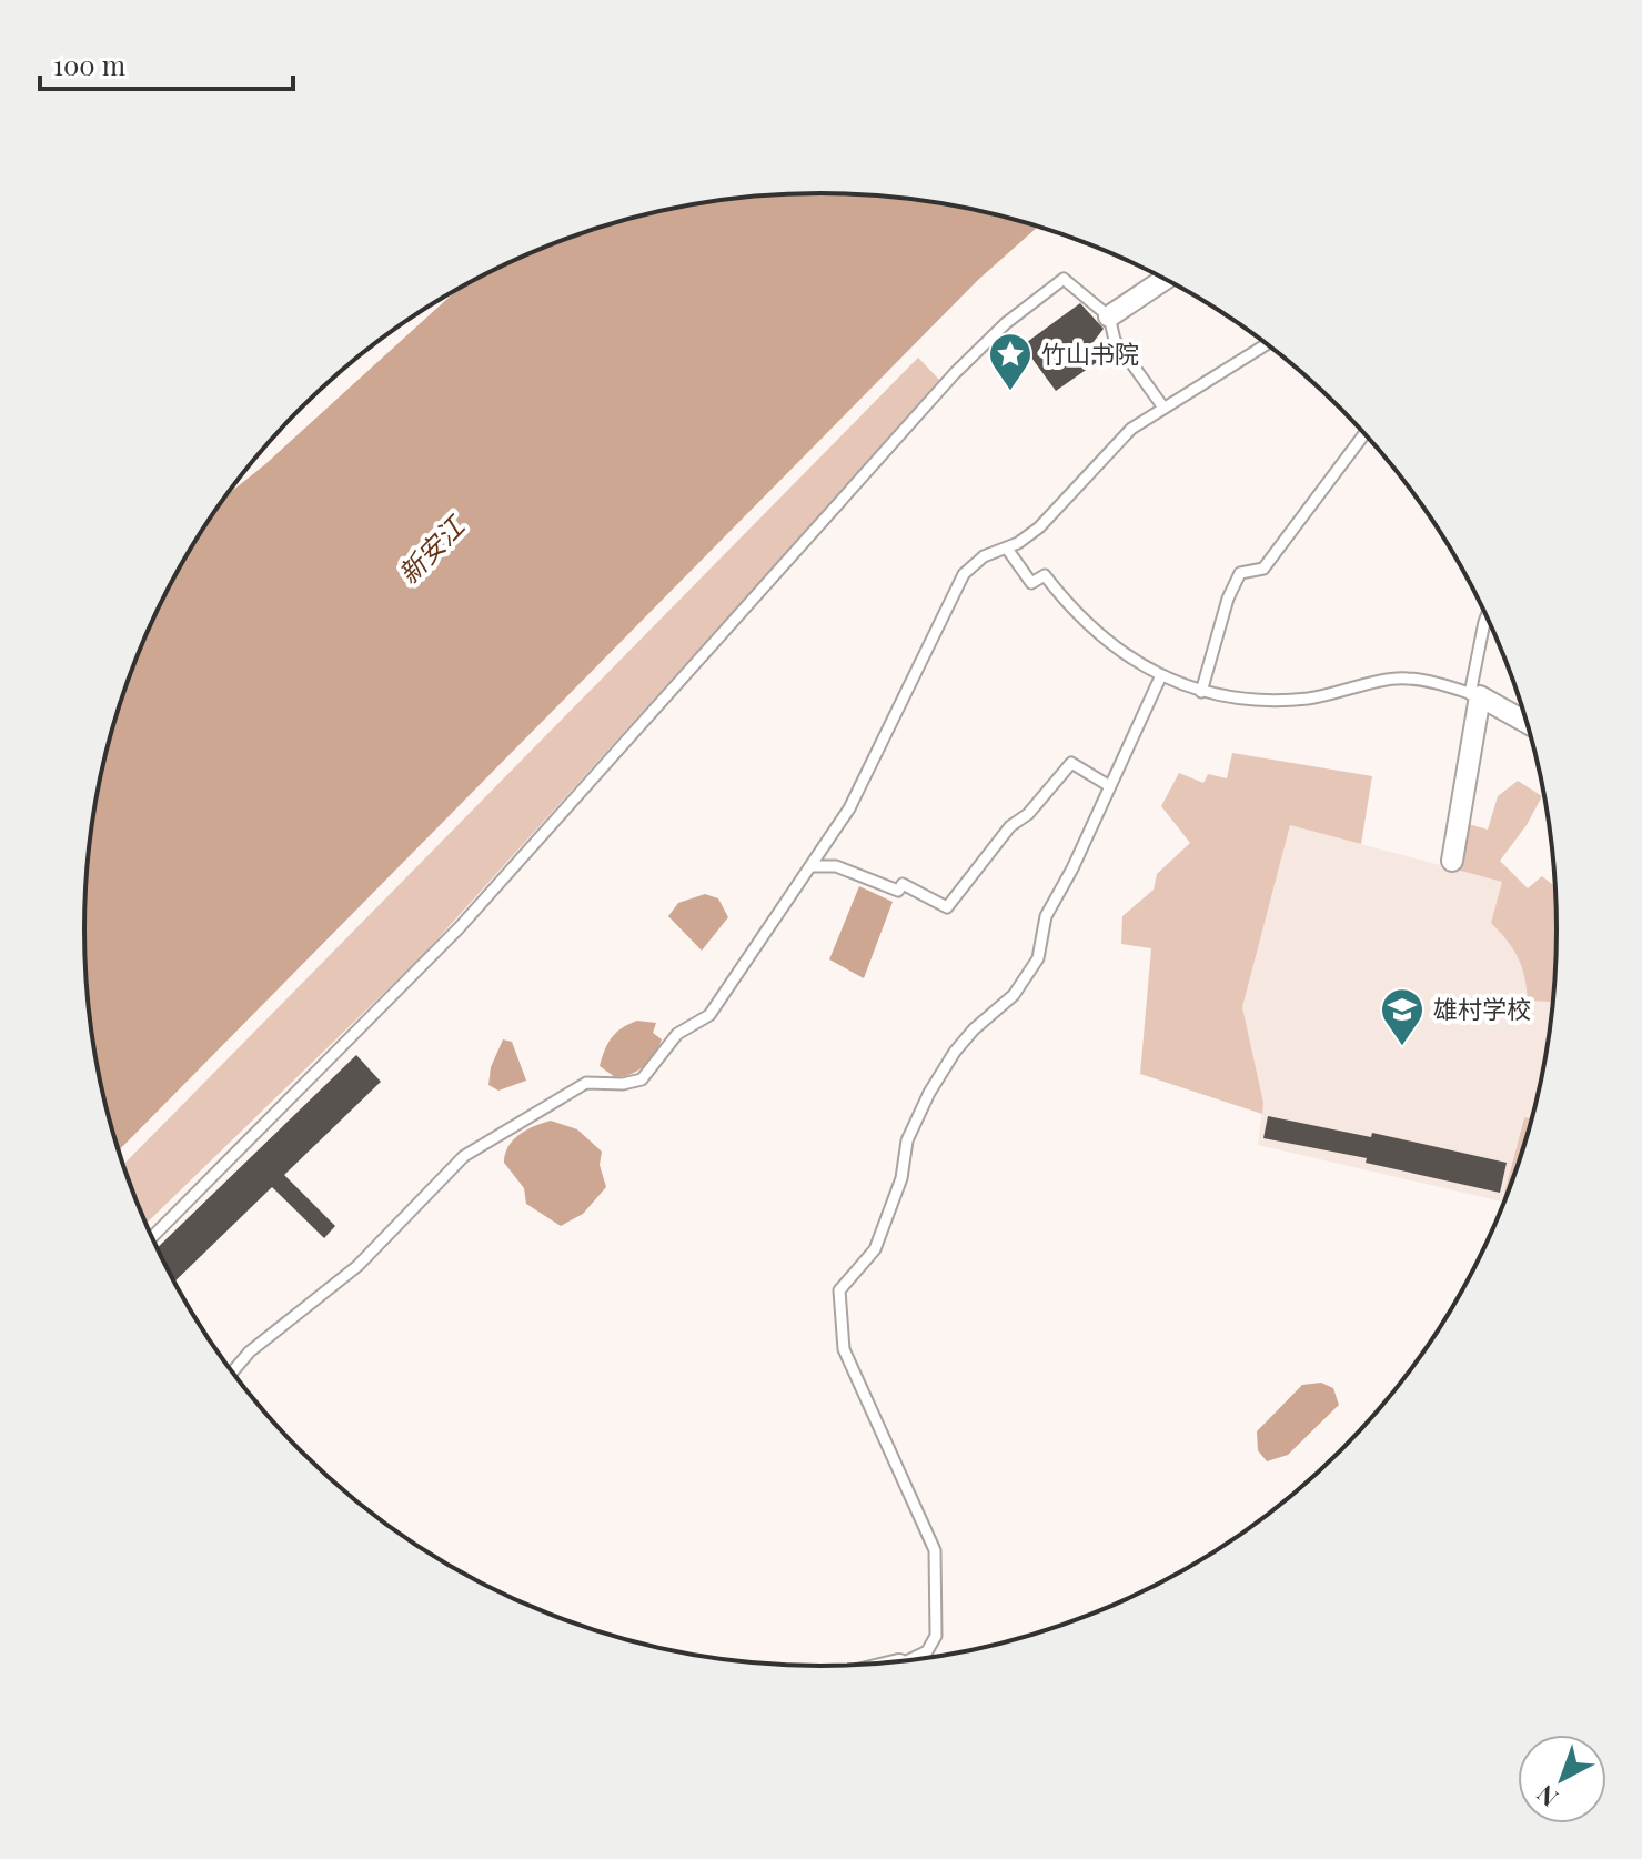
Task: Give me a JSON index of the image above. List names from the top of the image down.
{
  "water": ["新安江"],
  "places": {
    "place": ["竹山书院"],
    "school or university": ["雄村学校"]
  },
  "scale_bar": "100 m",
  "north": "bottom left"
}
